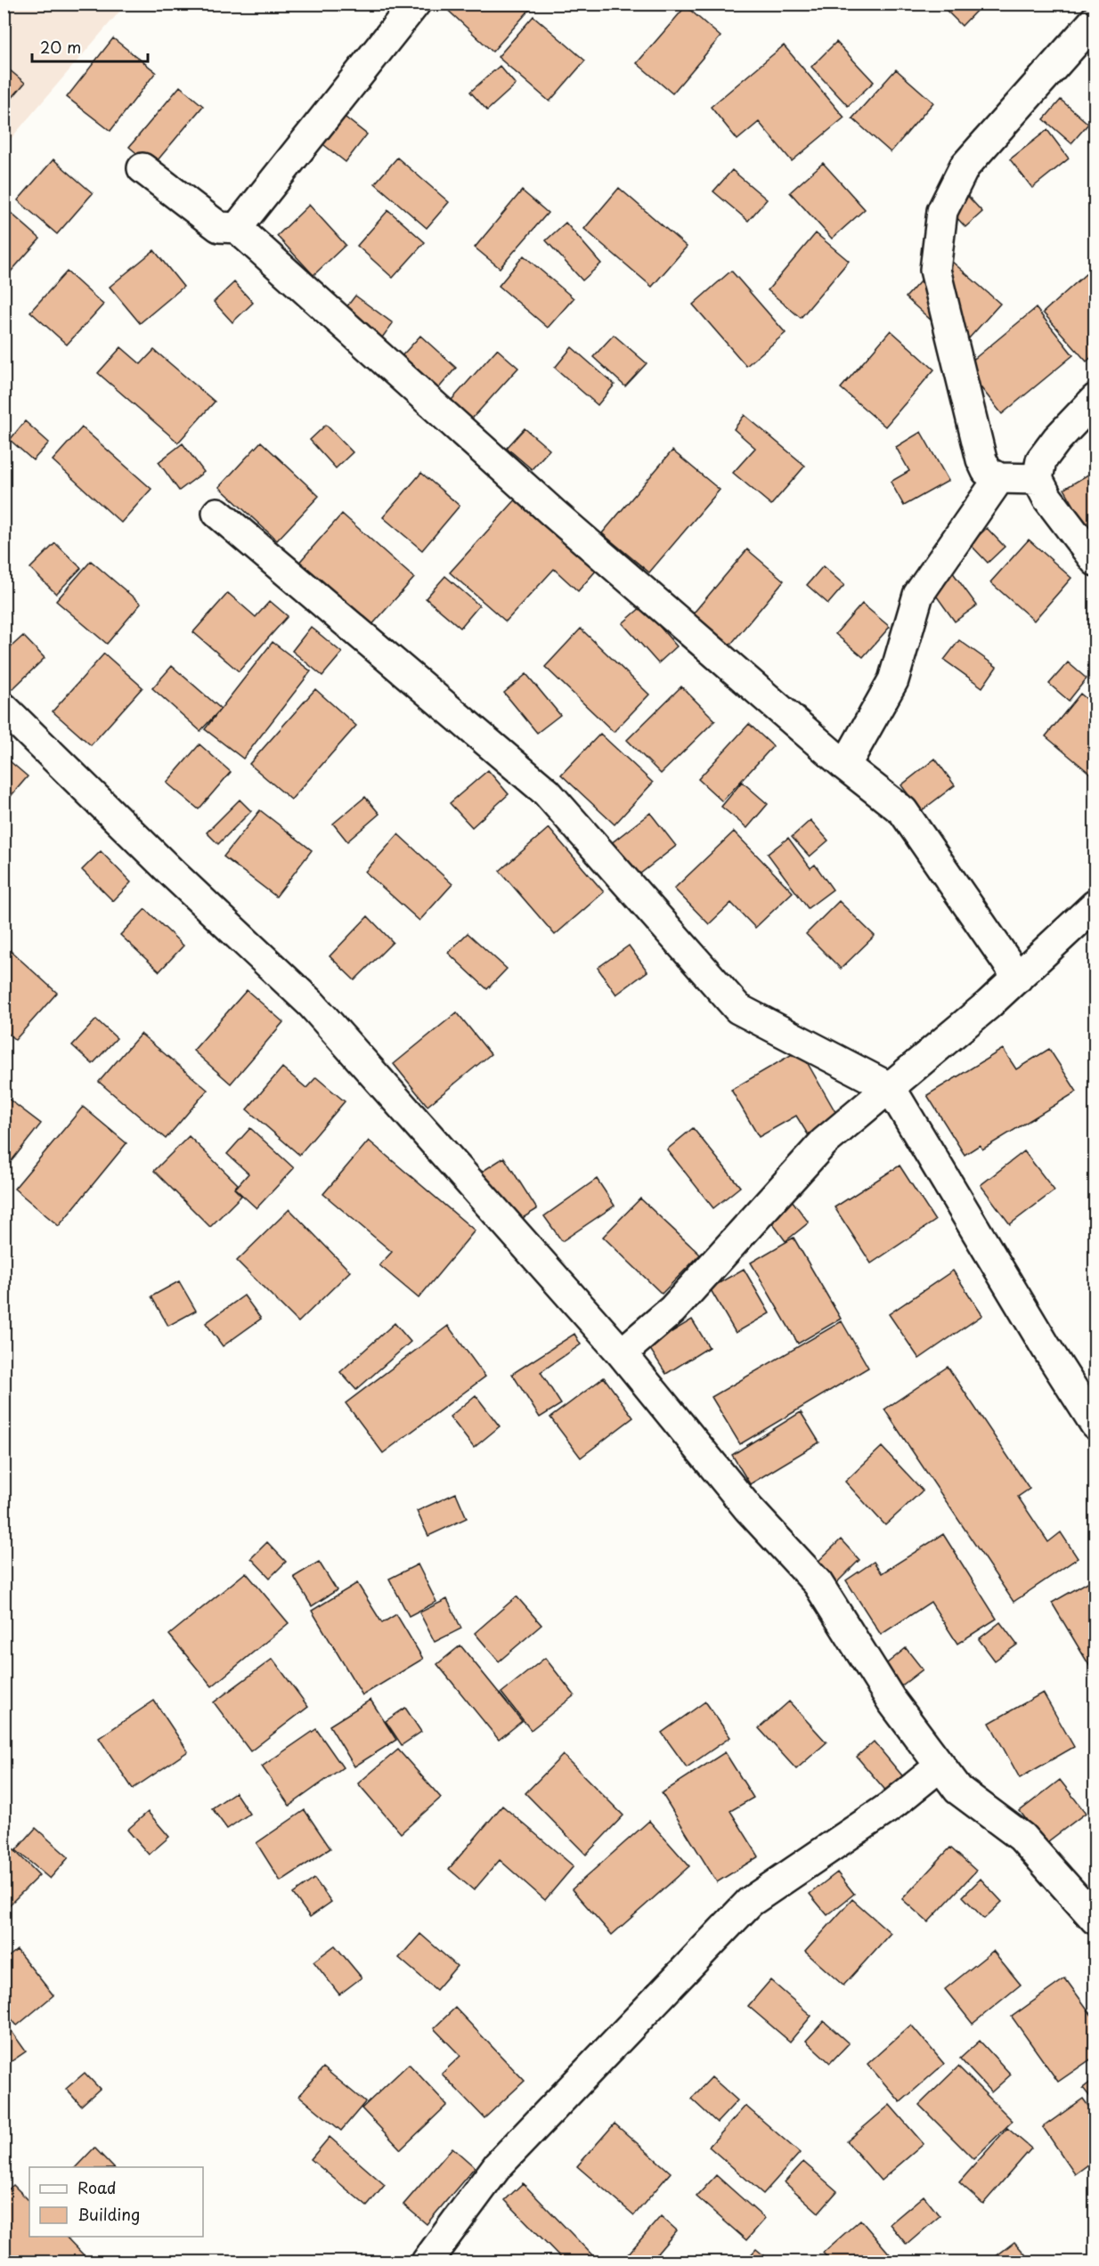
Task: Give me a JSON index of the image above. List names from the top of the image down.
{
  "legend": ["Road", "Building"],
  "scale_bar": "20 m"
}
